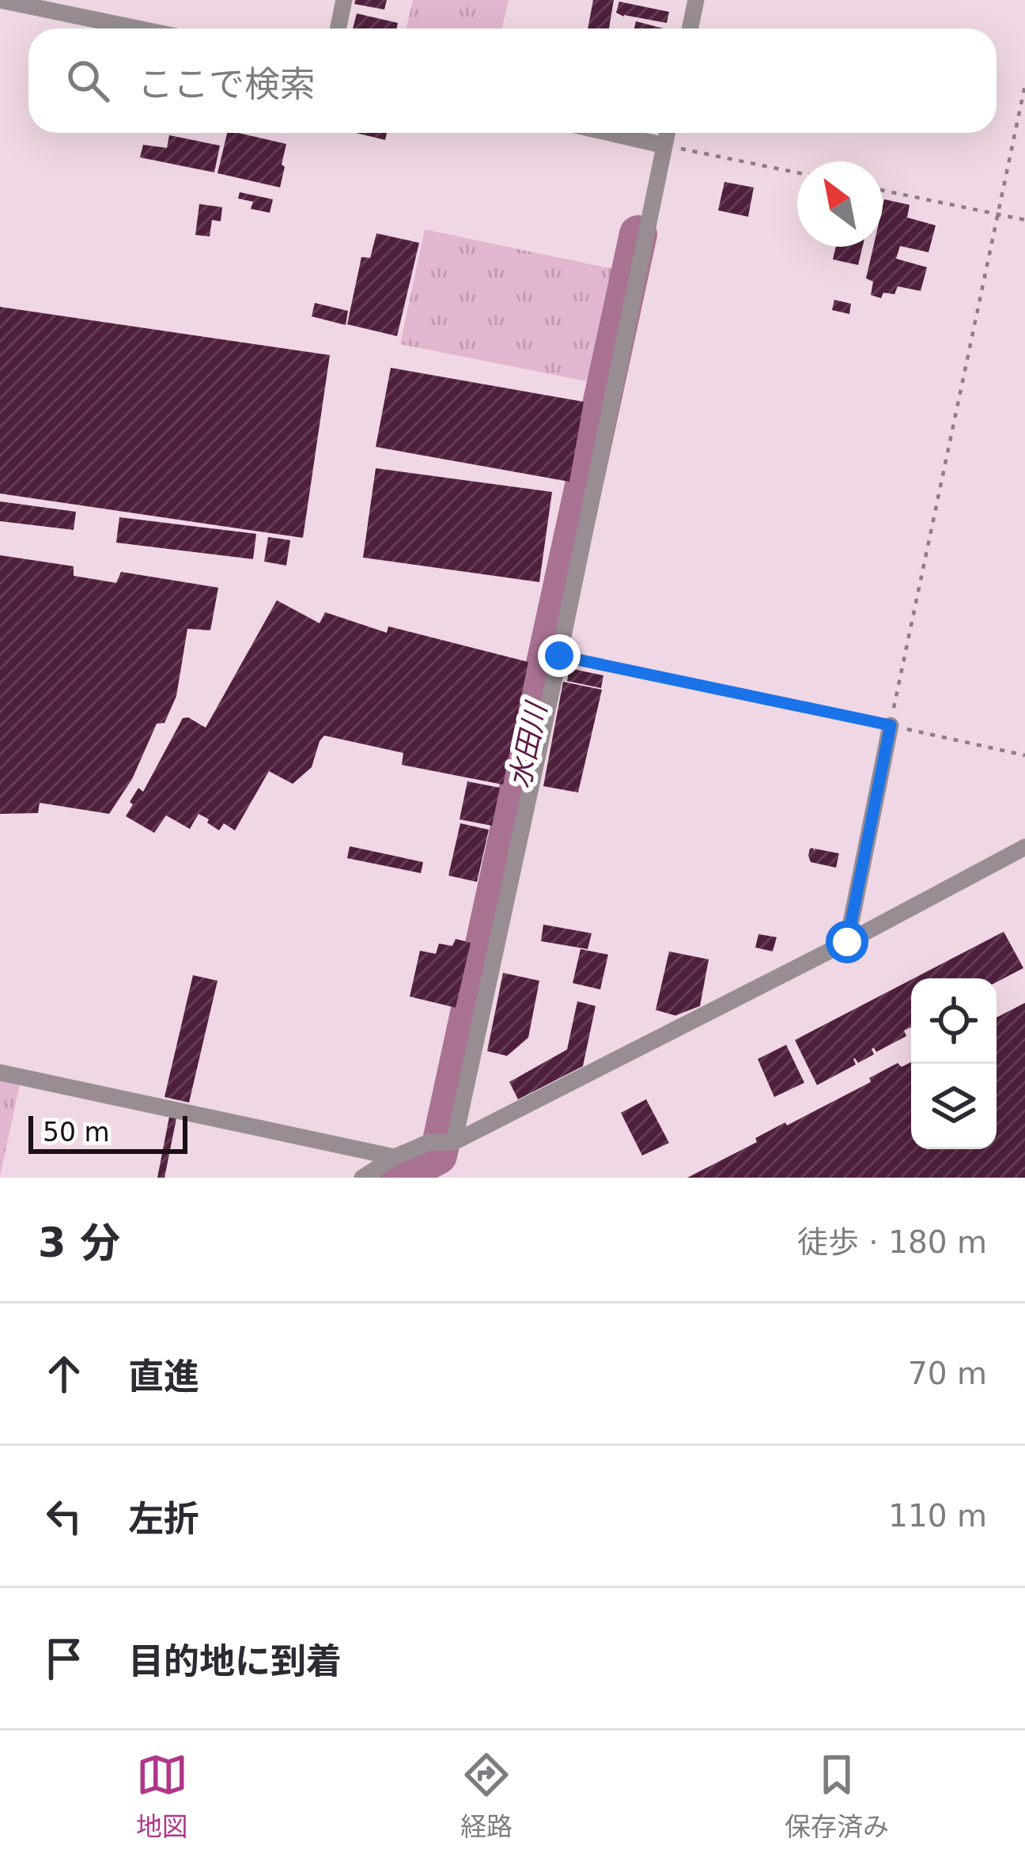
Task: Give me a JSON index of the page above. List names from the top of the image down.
{
  "water": ["水田川"],
  "scale_bar": "50 m",
  "north": "top left",
  "page": {
    "search": "ここで検索",
    "scale": "50 m",
    "heading": ["3 分", "徒歩 · 180 m"],
    "list": [
      ["直進", "70 m"],
      ["左折", "110 m"],
      "目的地に到着"
    ],
    "nav": ["地図", "経路", "保存済み"]
  }
}
